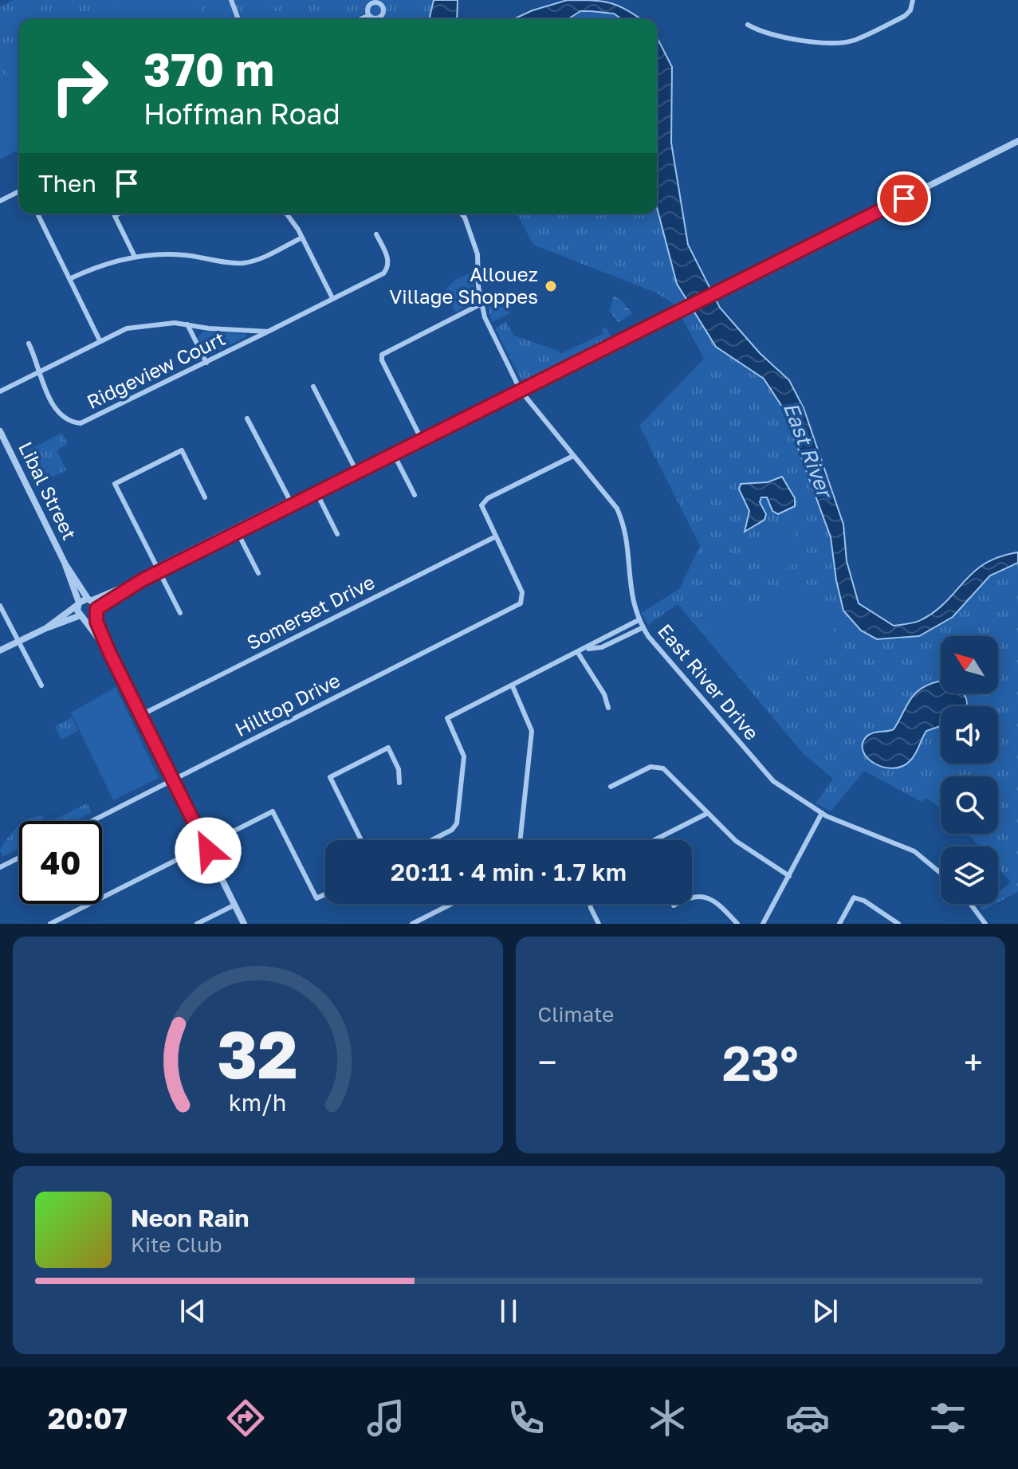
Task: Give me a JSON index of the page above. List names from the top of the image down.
{
  "streets": {
    "street": [
      "Ridgeview Court",
      "Libal Street",
      "Somerset Drive",
      "East River Drive",
      "Hilltop Drive"
    ]
  },
  "crossings": [
    ["Somerset Drive", "Hilltop Drive"]
  ],
  "water": ["East River"],
  "places": ["Allouez Village Shoppes"],
  "north": "top left",
  "page": {
    "turn": ["370 m", "Hoffman Road"],
    "then": "Then",
    "limit": "40",
    "trip": "20:11 · 4 min · 1.7 km",
    "tile": "Climate",
    "heat": ["−", "23°", "+"],
    "song": ["Neon Rain", "Kite Club"],
    "tabs": "20:07",
    "gauge": ["32", "km/h"]
  }
}
